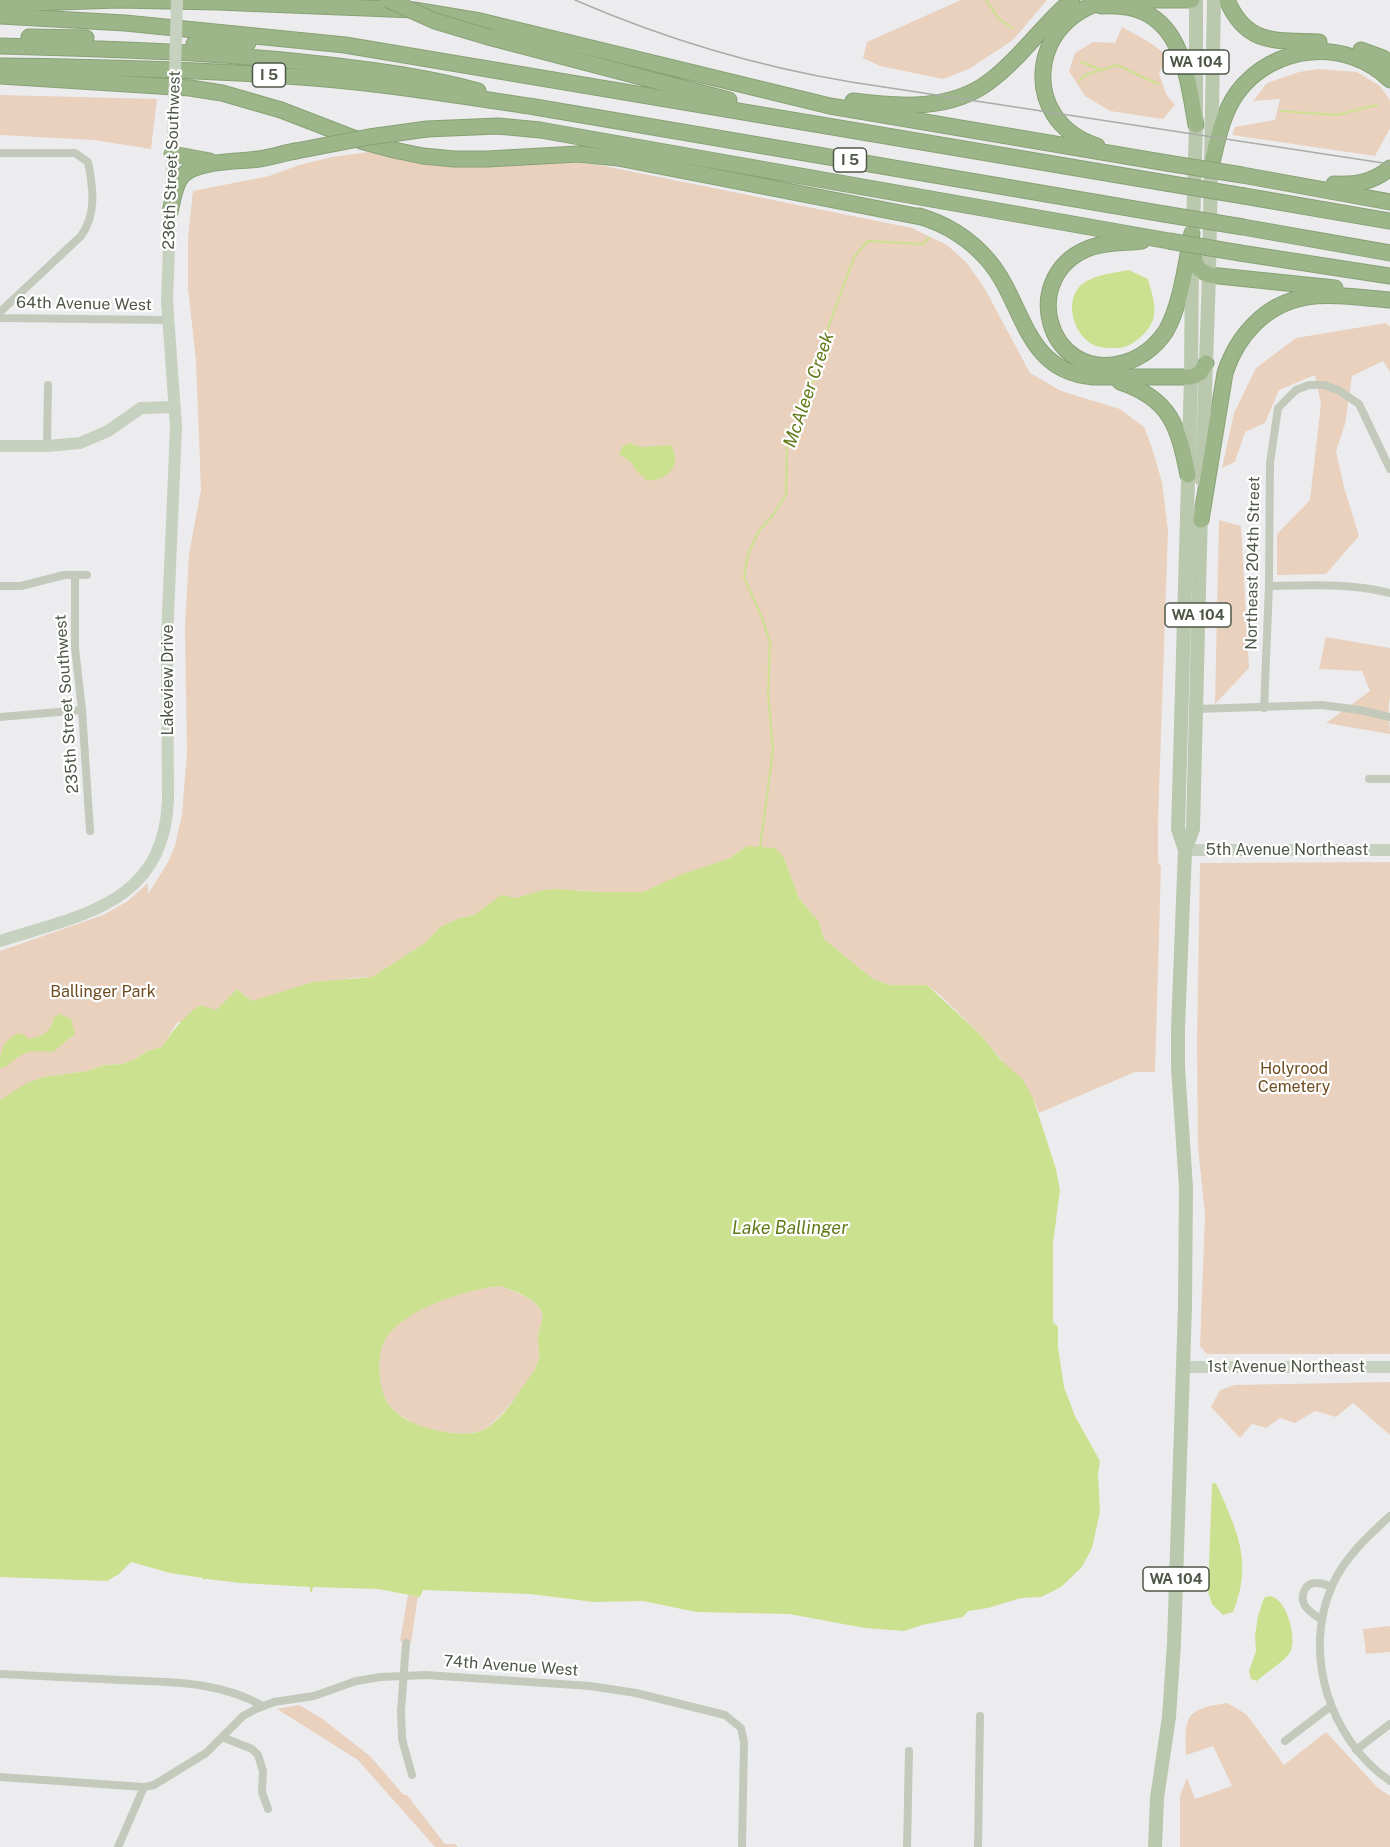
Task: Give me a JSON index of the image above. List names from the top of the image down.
{
  "streets": {
    "highway": ["I 5"],
    "main road": ["WA 104"],
    "street": [
      "236th Street Southwest",
      "64th Avenue West",
      "Northeast 204th Street",
      "Lakeview Drive",
      "235th Street Southwest",
      "5th Avenue Northeast",
      "1st Avenue Northeast",
      "74th Avenue West"
    ]
  },
  "crossings": [
    ["WA 104", "5th Avenue Northeast"],
    ["WA 104", "1st Avenue Northeast"],
    ["236th Street Southwest", "64th Avenue West"],
    ["236th Street Southwest", "Lakeview Drive"],
    ["64th Avenue West", "Lakeview Drive"]
  ],
  "water": ["McAleer Creek", "Lake Ballinger"],
  "parks": ["Ballinger Park", "Holyrood Cemetery"]
}
